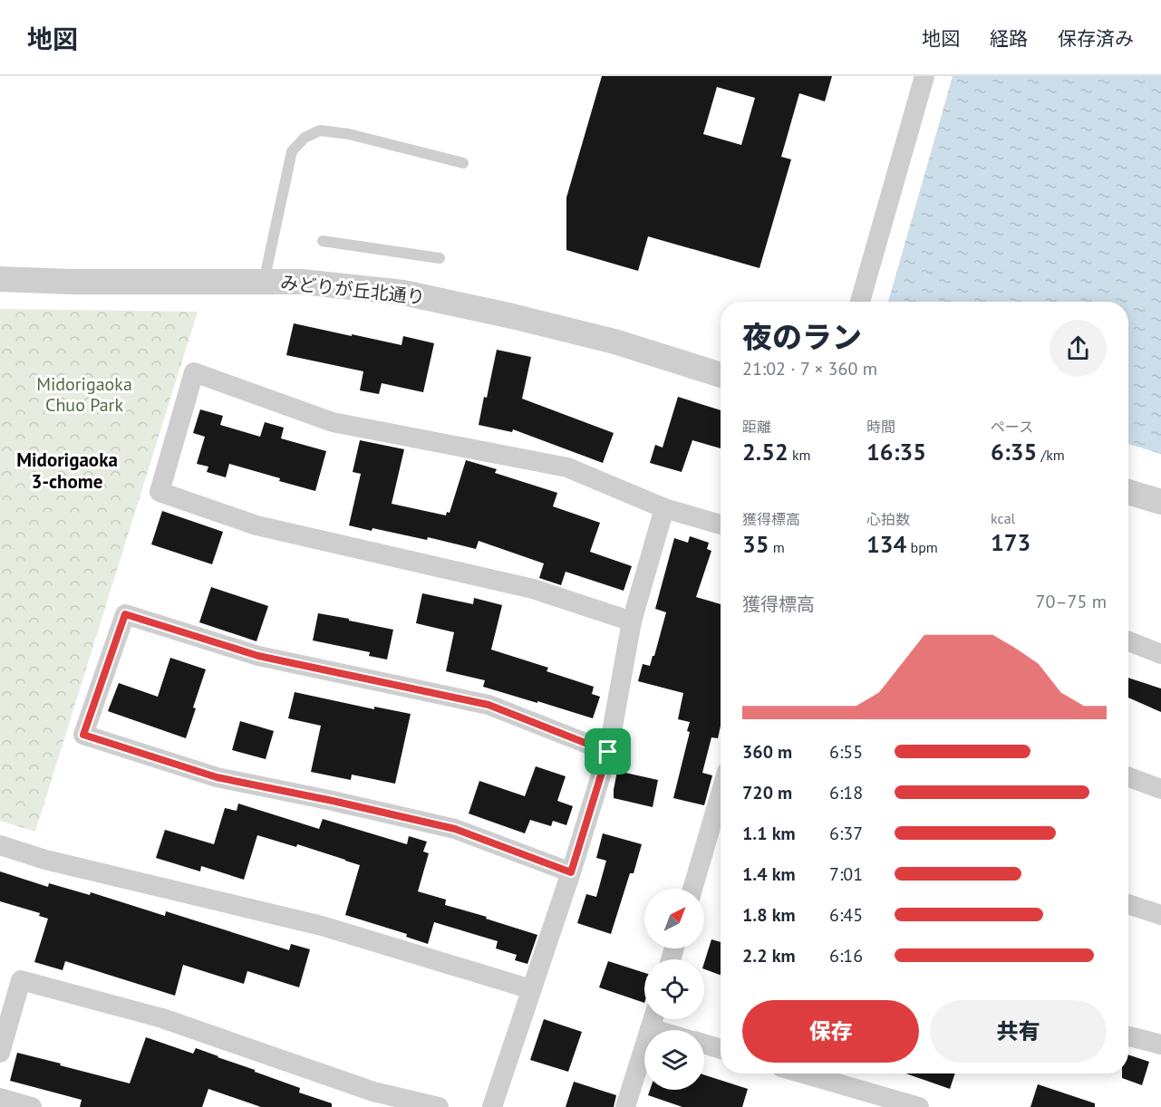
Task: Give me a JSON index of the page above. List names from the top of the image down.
{
  "streets": {
    "street": ["みどりが丘北通り"]
  },
  "districts": ["Midorigaoka 3-chome"],
  "parks": ["Midorigaoka Chuo Park"],
  "north": "top right",
  "page": {
    "header": "地図",
    "nav": ["地図", "経路", "保存済み"],
    "heading": ["夜のラン", "21:02 · 7 × 360 m"],
    "stats": [
      ["距離", "2.52 km"],
      ["時間", "16:35"],
      ["ペース", "6:35 /km"],
      ["獲得標高", "35 m"],
      ["心拍数", "134 bpm"],
      ["kcal", "173"]
    ],
    "chart": ["獲得標高", "70–75 m"],
    "list": [
      {
        "name": "360 m",
        "note": "6:55"
      },
      {
        "name": "720 m",
        "note": "6:18"
      },
      {
        "name": "1.1 km",
        "note": "6:37"
      },
      {
        "name": "1.4 km",
        "note": "7:01"
      },
      {
        "name": "1.8 km",
        "note": "6:45"
      },
      {
        "name": "2.2 km",
        "note": "6:16"
      }
    ],
    "buttons": ["保存", "共有"]
  }
}
